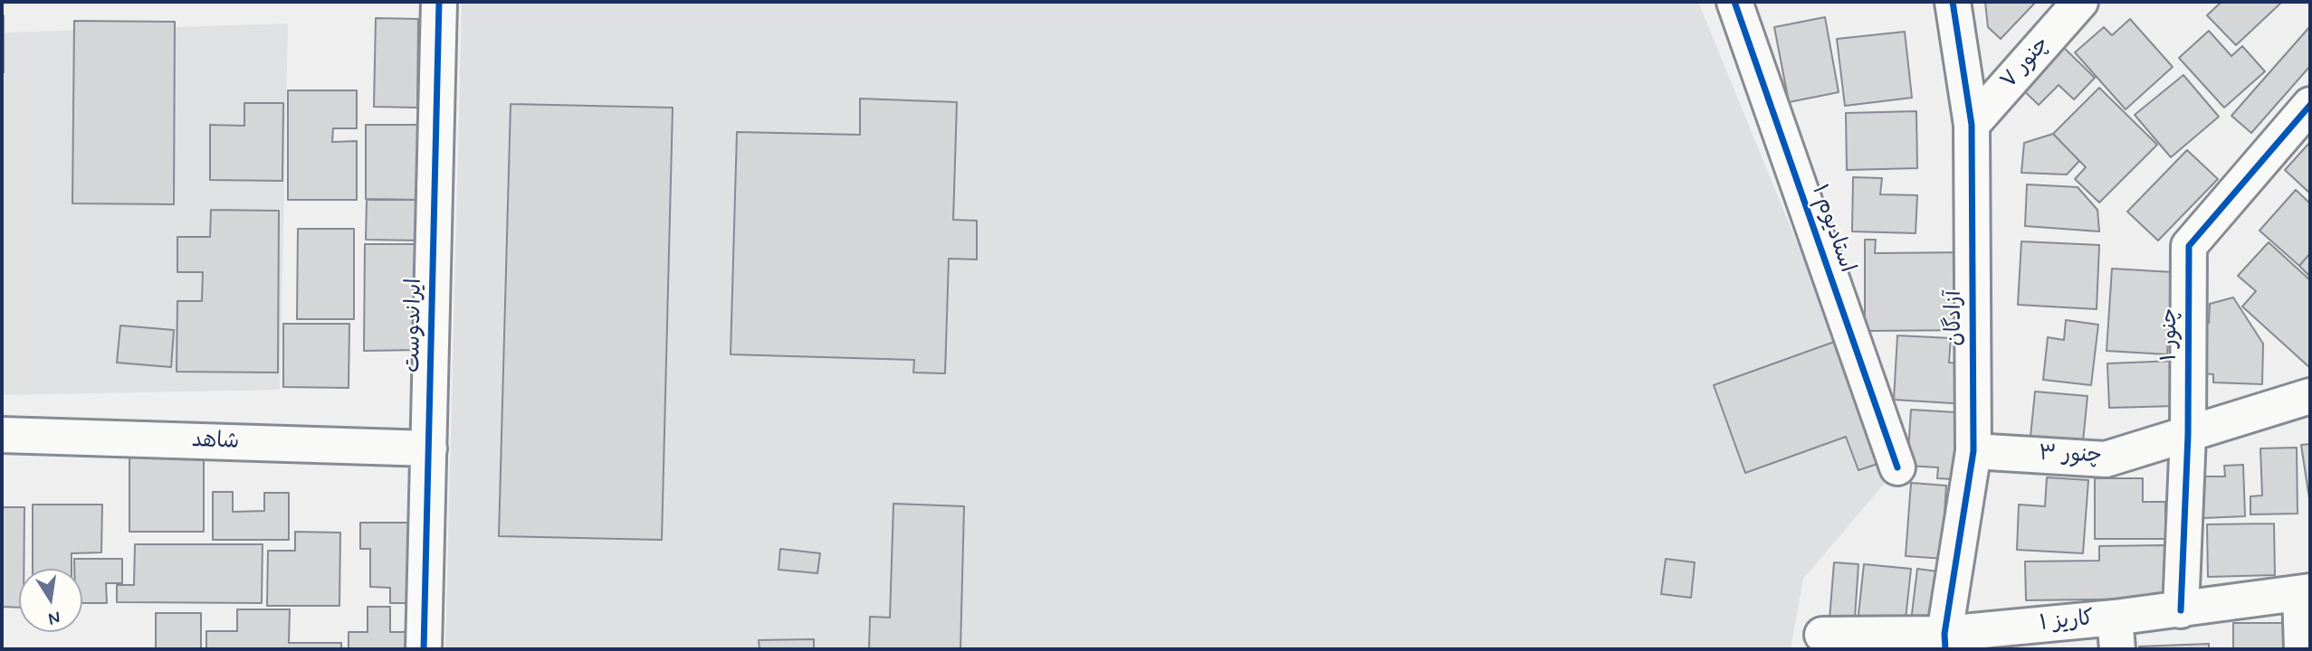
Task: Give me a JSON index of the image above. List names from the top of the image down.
{
  "streets": {
    "street": [
      "چنور ۷",
      "استادیوم ۱",
      "آزادگان",
      "ایراندوست",
      "چنور ۱",
      "شاهد",
      "چنور ۳",
      "کاریز ۱"
    ]
  },
  "crossings": [
    ["چنور ۷", "آزادگان"],
    ["آزادگان", "چنور ۳"],
    ["آزادگان", "کاریز ۱"],
    ["ایراندوست", "شاهد"],
    ["چنور ۱", "چنور ۳"],
    ["چنور ۱", "کاریز ۱"]
  ],
  "north": "bottom"
}
